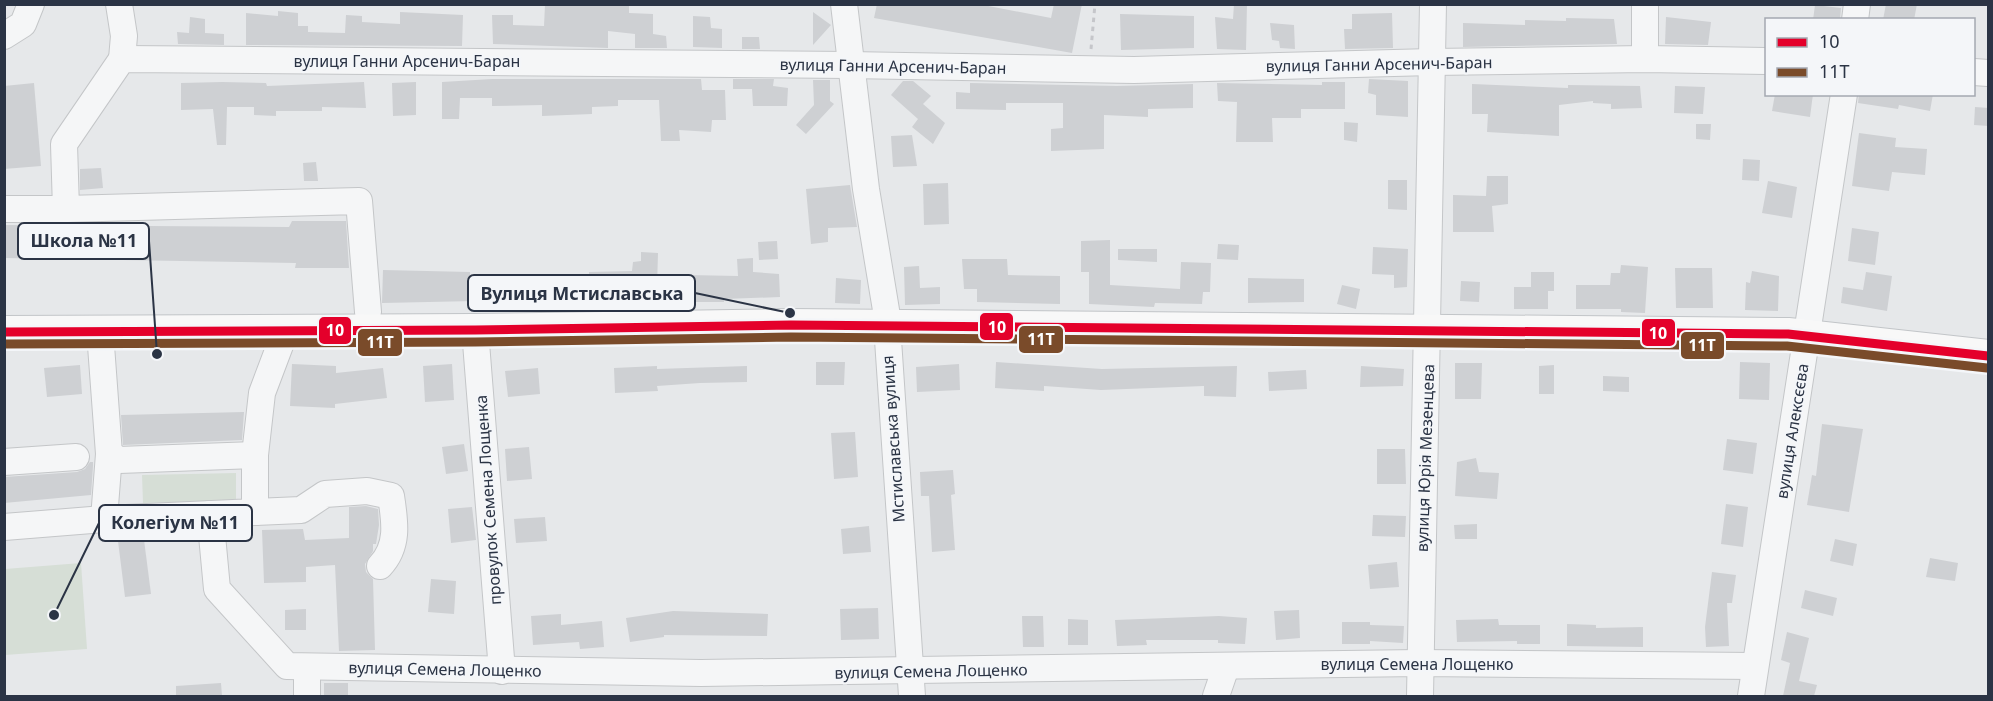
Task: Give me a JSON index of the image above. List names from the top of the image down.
{
  "streets": {
    "street": [
      "вулиця Ганни Арсенич-Баран",
      "вулиця Алексєєва",
      "Мстиславська вулиця",
      "вулиця Юрія Мезенцева",
      "провулок Семена Лощенка",
      "вулиця Семена Лощенко"
    ]
  },
  "crossings": [
    ["вулиця Ганни Арсенич-Баран", "Мстиславська вулиця"],
    ["вулиця Ганни Арсенич-Баран", "вулиця Юрія Мезенцева"],
    ["вулиця Алексєєва", "вулиця Семена Лощенко"],
    ["Мстиславська вулиця", "вулиця Семена Лощенко"],
    ["вулиця Юрія Мезенцева", "вулиця Семена Лощенко"],
    ["провулок Семена Лощенка", "вулиця Семена Лощенко"]
  ],
  "places": ["Вулиця Мстиславська", "Школа №11", "Колегіум №11"],
  "lines": ["transit line 10", "transit line 11Т"],
  "legend": ["10", "11Т"]
}
